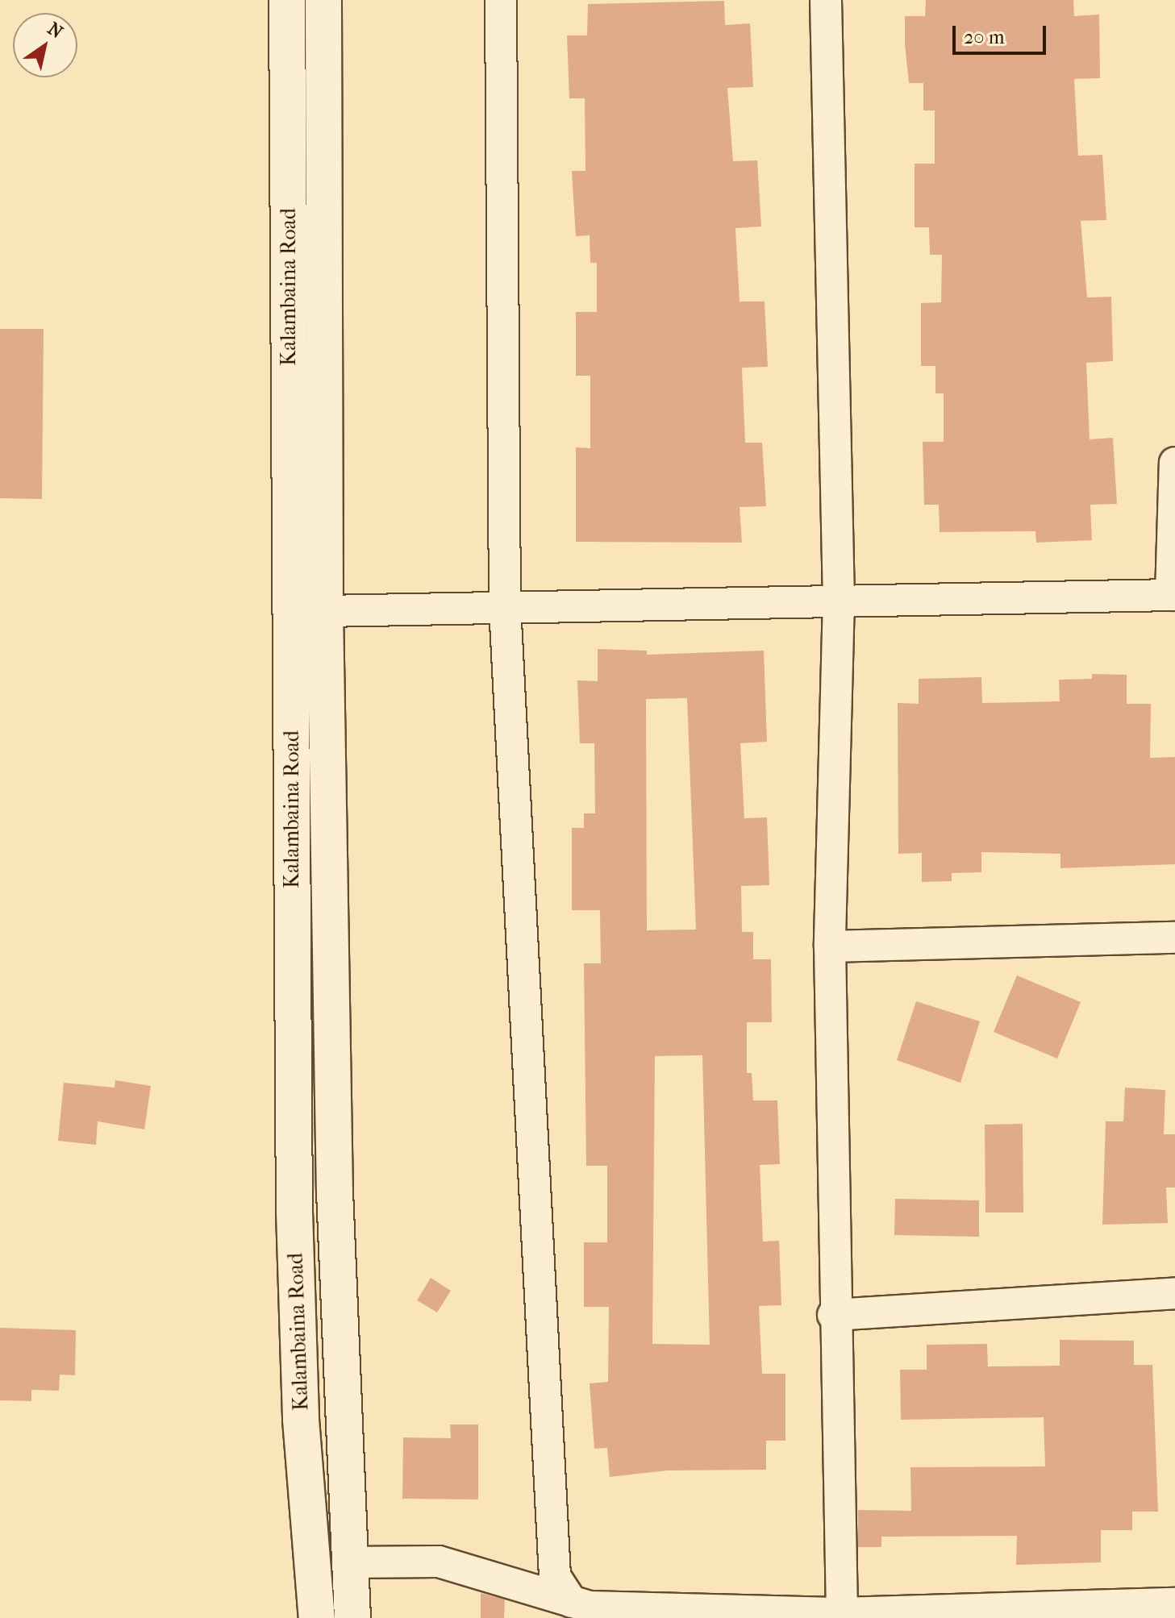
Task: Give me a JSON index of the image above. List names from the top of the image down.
{
  "streets": {
    "main road": ["Kalambaina Road"]
  },
  "scale_bar": "20 m",
  "north": "top right"
}
